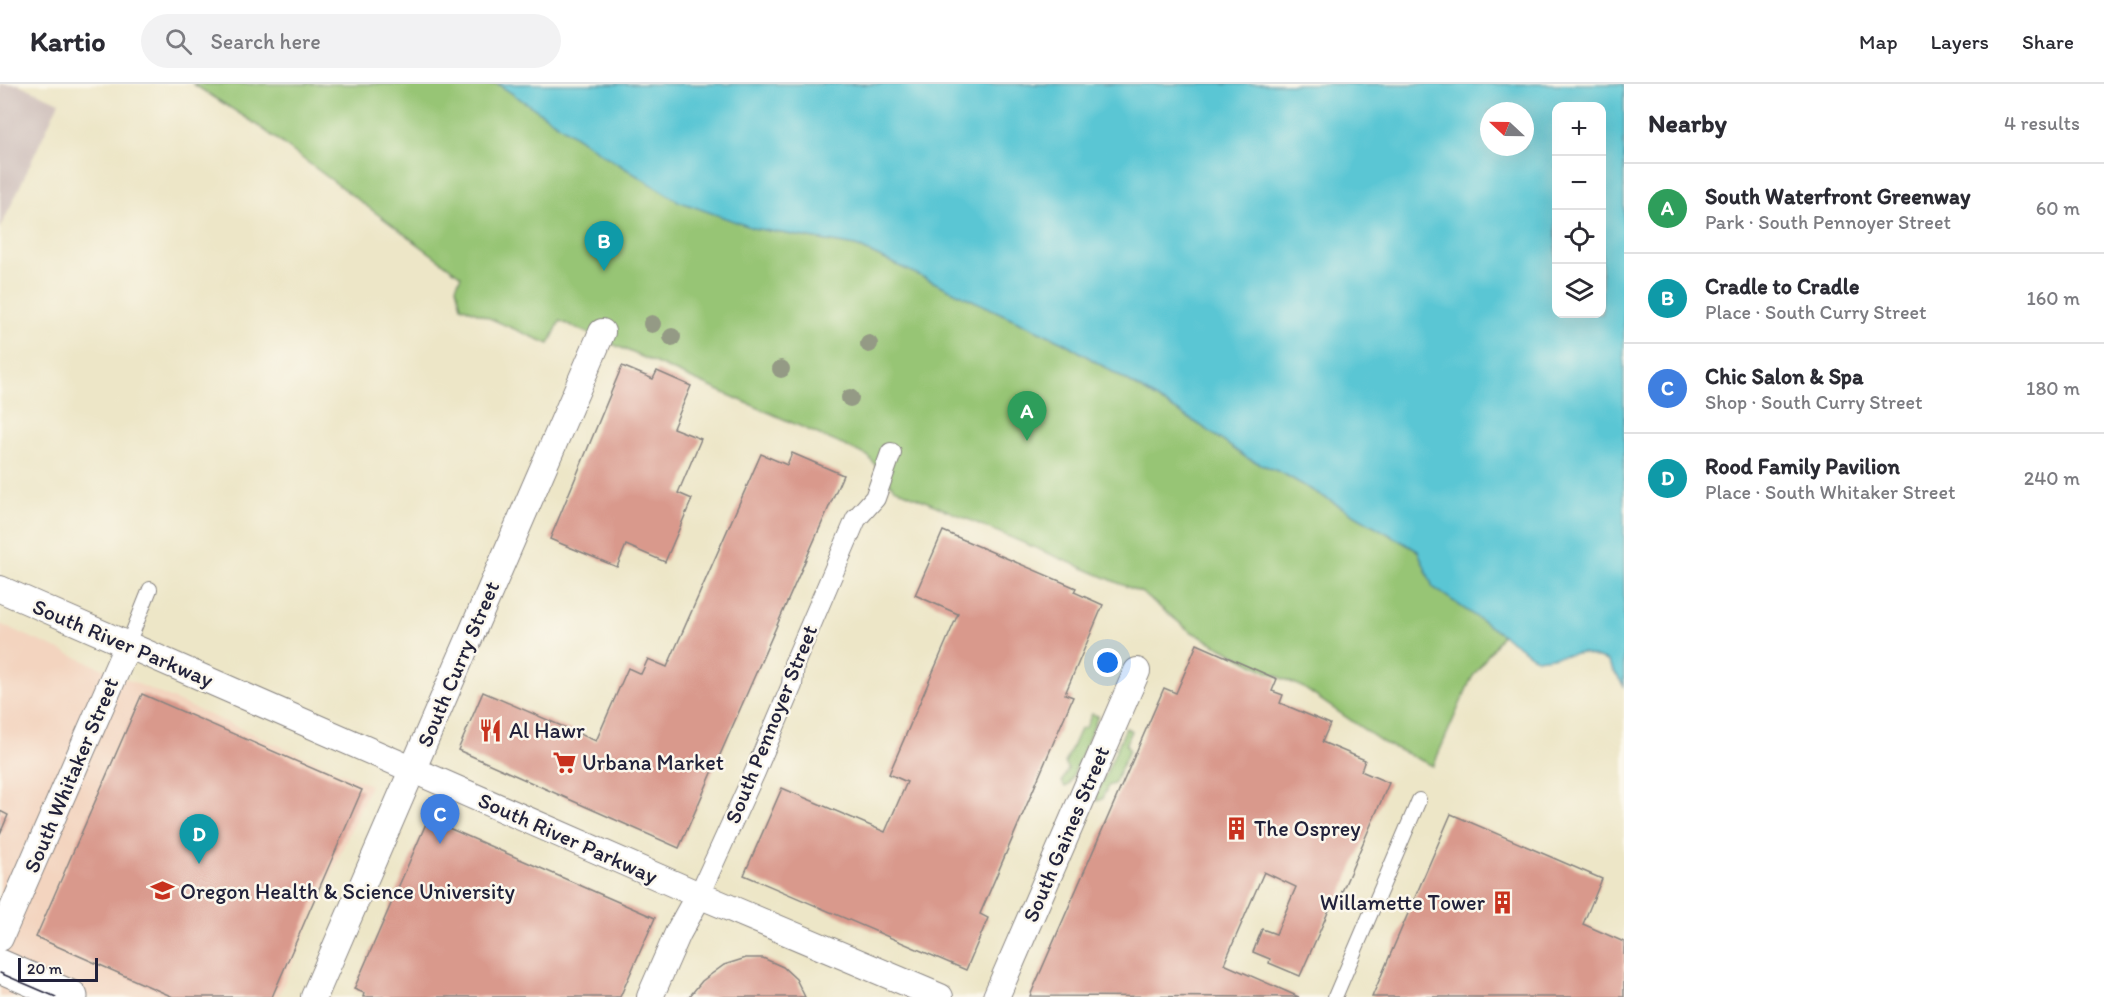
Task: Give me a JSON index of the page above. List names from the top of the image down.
{
  "streets": {
    "street": [
      "South River Parkway",
      "South Curry Street",
      "South Pennoyer Street",
      "South Whitaker Street",
      "South Gaines Street"
    ]
  },
  "crossings": [
    ["South River Parkway", "South Curry Street"],
    ["South River Parkway", "South Pennoyer Street"],
    ["South River Parkway", "South Whitaker Street"]
  ],
  "places": {
    "restaurant": ["Al Hawr"],
    "supermarket": ["Urbana Market"],
    "building": ["The Osprey", "Willamette Tower"],
    "school or university": ["Oregon Health & Science University"]
  },
  "scale_bar": "20 m",
  "north": "left",
  "page": {
    "header": "Kartio",
    "search": "Search here",
    "nav": ["Map", "Layers", "Share"],
    "heading": ["Nearby", "4 results"],
    "map_buttons": ["+", "−"],
    "list": [
      {
        "mark": "A",
        "name": "South Waterfront Greenway",
        "note": "Park · South Pennoyer Street",
        "value": "60 m"
      },
      {
        "mark": "B",
        "name": "Cradle to Cradle",
        "note": "Place · South Curry Street",
        "value": "160 m"
      },
      {
        "mark": "C",
        "name": "Chic Salon & Spa",
        "note": "Shop · South Curry Street",
        "value": "180 m"
      },
      {
        "mark": "D",
        "name": "Rood Family Pavilion",
        "note": "Place · South Whitaker Street",
        "value": "240 m"
      }
    ],
    "pins": [
      "B",
      "A",
      "C",
      "D"
    ],
    "scale": "20 m"
  }
}
